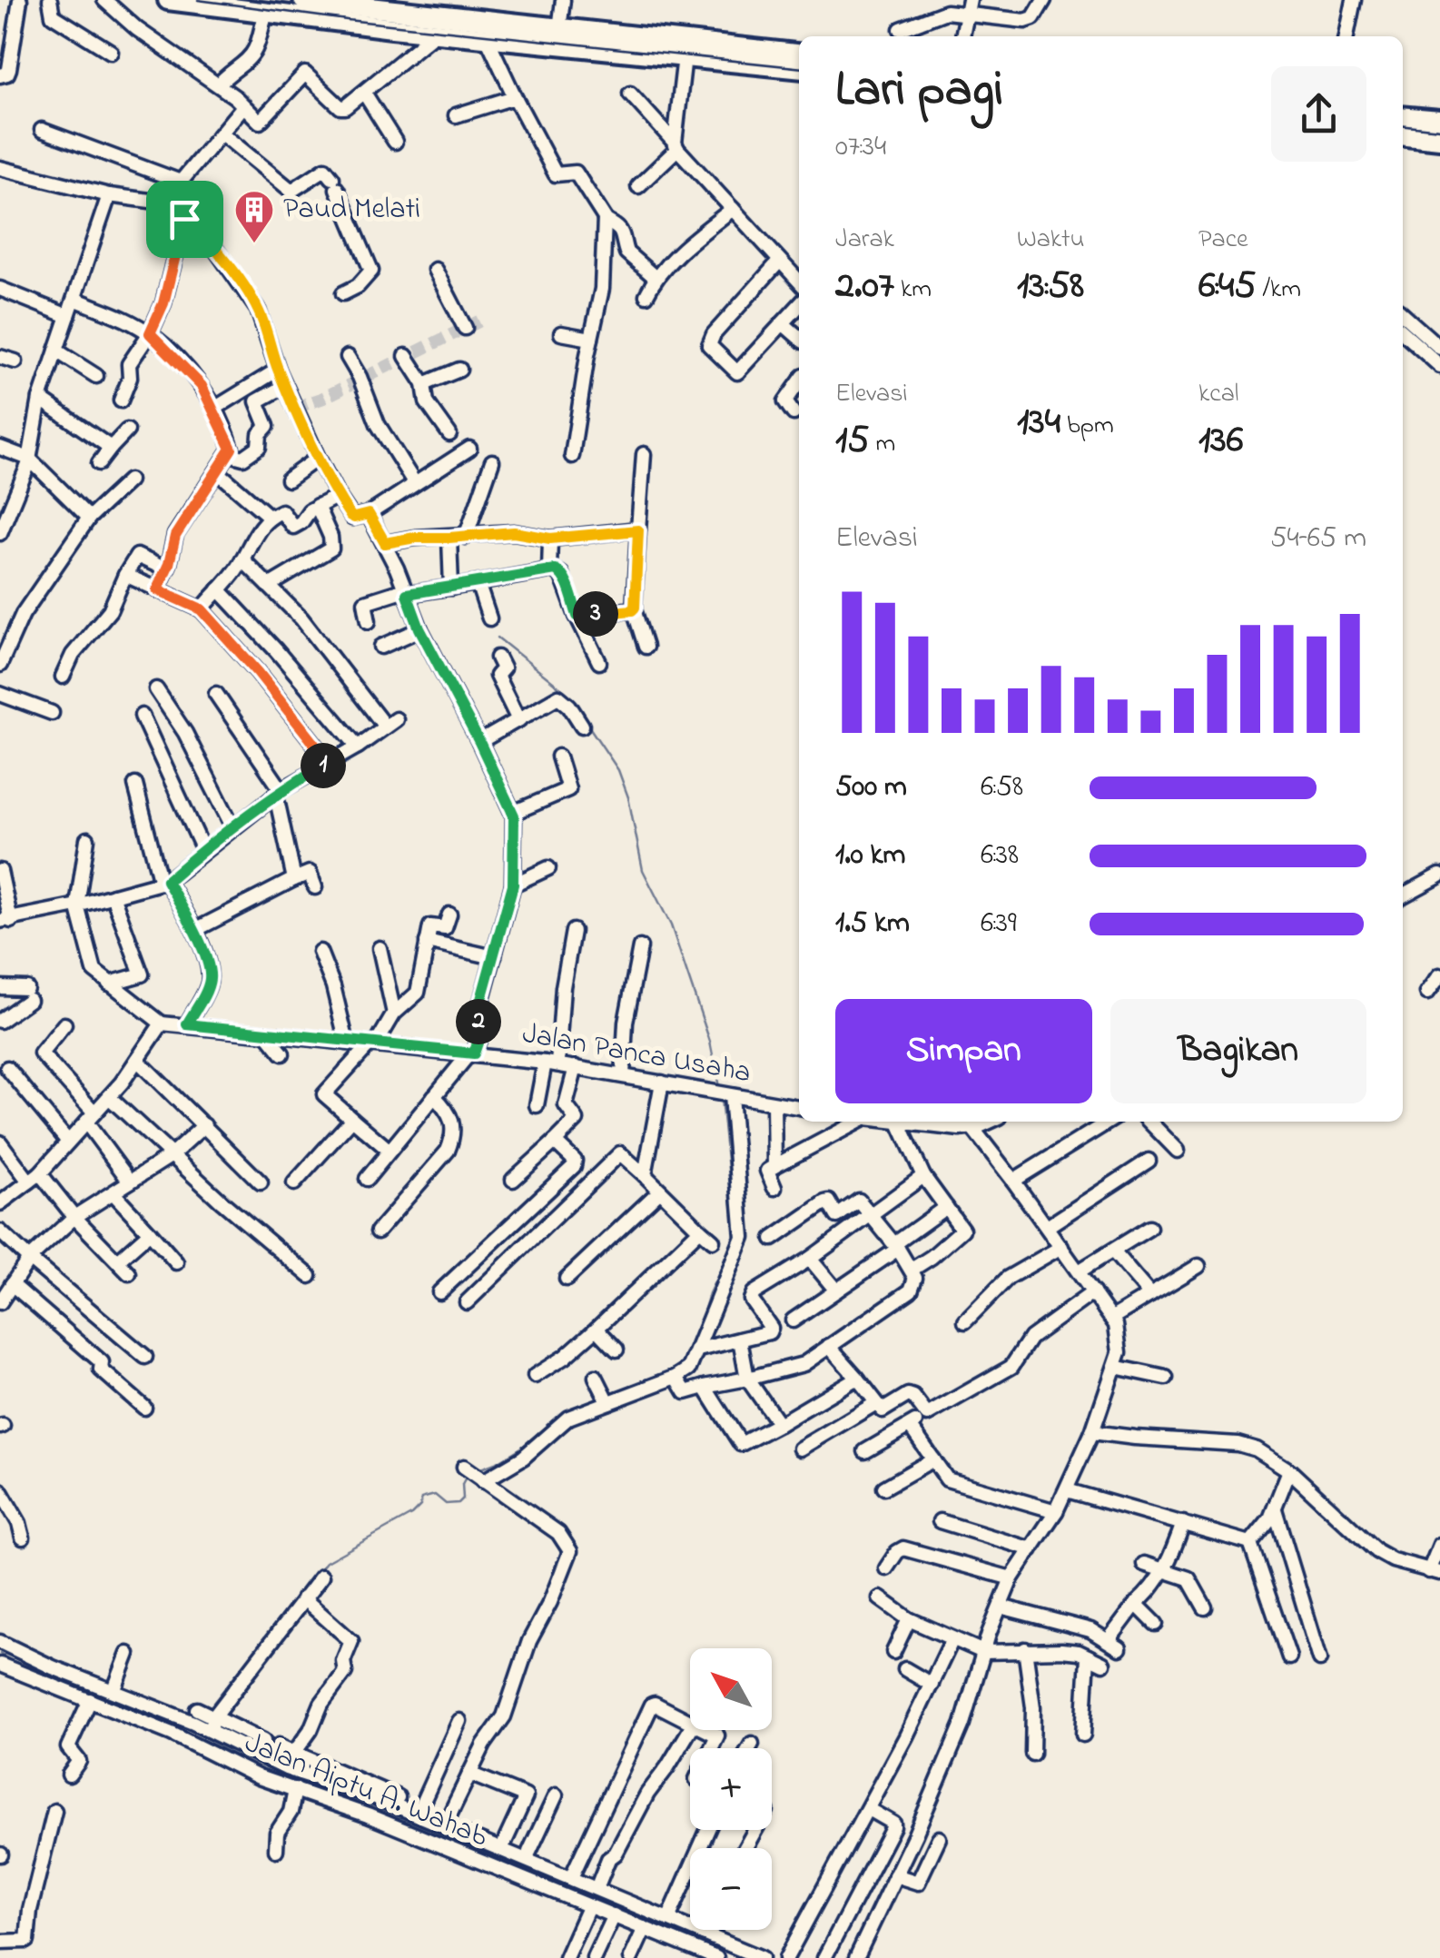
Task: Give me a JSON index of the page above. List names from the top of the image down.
{
  "streets": {
    "street": ["Jalan Panca Usaha", "Jalan Aiptu A. Wahab"]
  },
  "places": {
    "building": ["Paud Melati"]
  },
  "north": "top left",
  "page": {
    "heading": ["Lari pagi", "07:34"],
    "stats": [
      ["Jarak", "2.07 km"],
      ["Waktu", "13:58"],
      ["Pace", "6:45 /km"],
      ["Elevasi", "15 m"],
      ["134 bpm"],
      ["kcal", "136"]
    ],
    "chart": ["Elevasi", "54–65 m"],
    "pins": ["3", "1", "2"],
    "list": [
      {
        "name": "500 m",
        "note": "6:58"
      },
      {
        "name": "1.0 km",
        "note": "6:38"
      },
      {
        "name": "1.5 km",
        "note": "6:39"
      }
    ],
    "buttons": ["Simpan", "Bagikan"],
    "map_buttons": ["+", "−"]
  }
}
